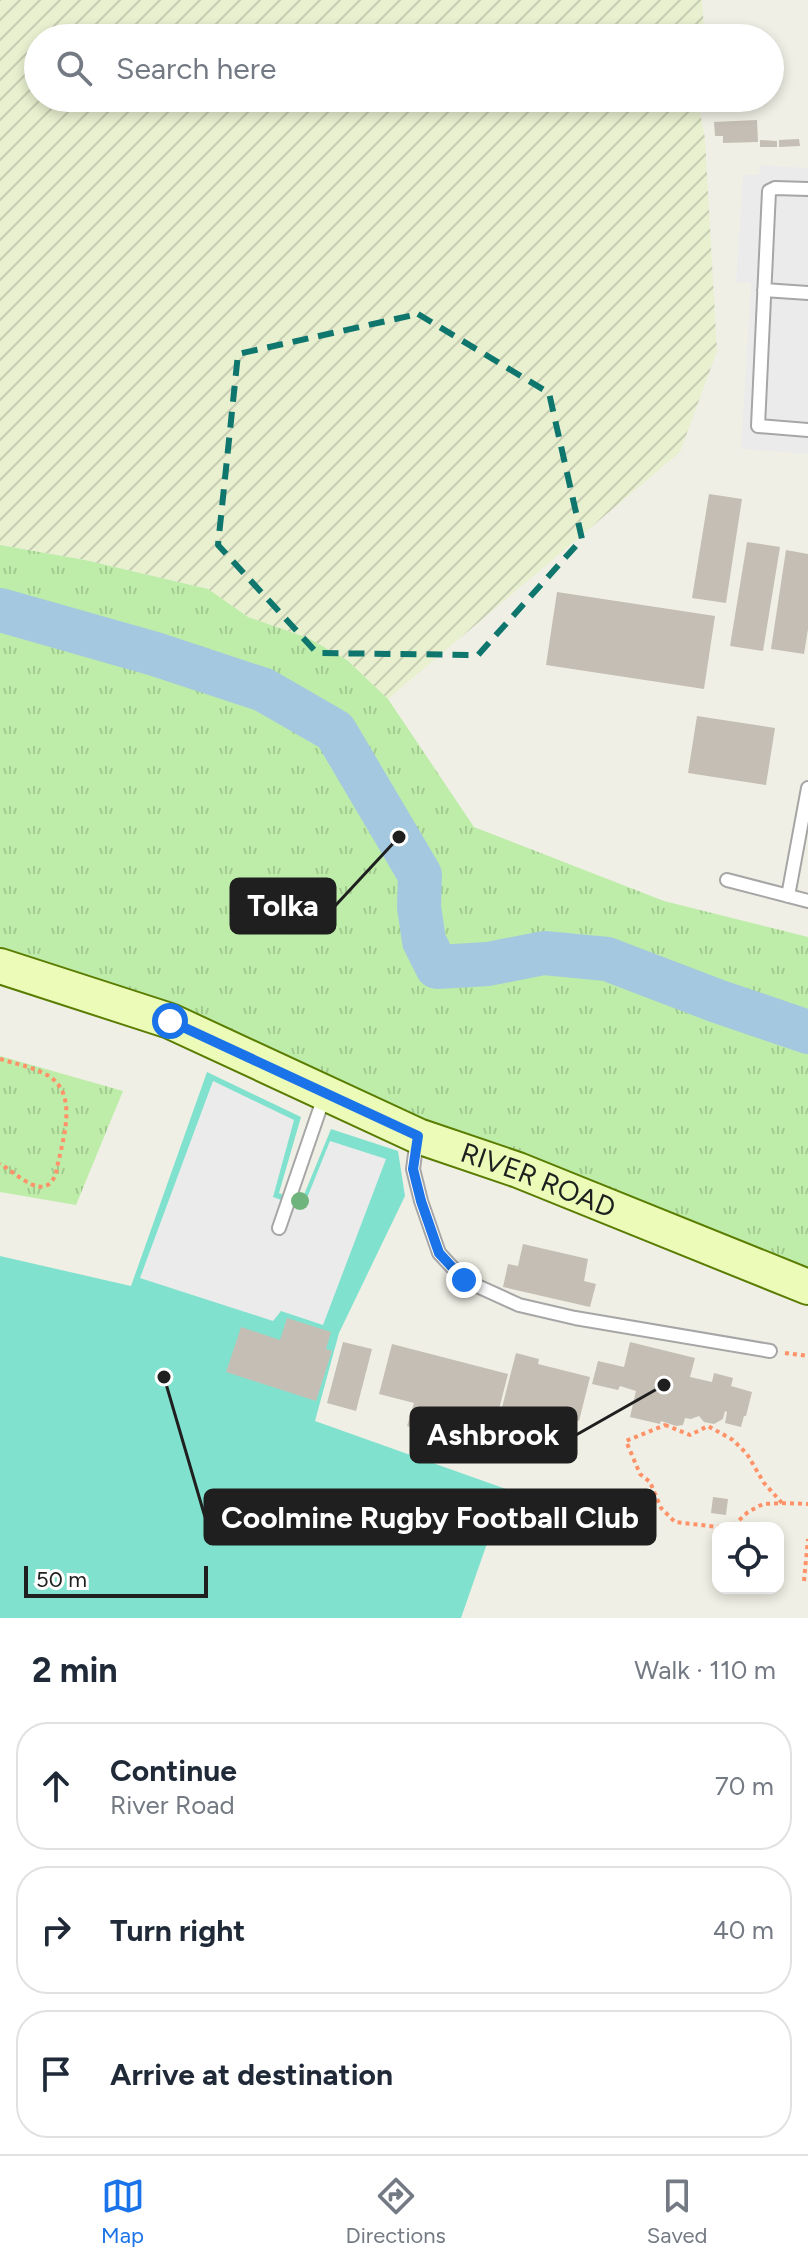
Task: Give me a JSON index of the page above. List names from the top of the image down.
{
  "streets": {
    "main road": ["RIVER ROAD"]
  },
  "places": ["Tolka", "Coolmine Rugby Football Club", "Ashbrook"],
  "scale_bar": "50 m",
  "page": {
    "search": "Search here",
    "scale": "50 m",
    "heading": ["2 min", "Walk · 110 m"],
    "list": [
      ["Continue", "River Road", "70 m"],
      ["Turn right", "40 m"],
      "Arrive at destination"
    ],
    "nav": ["Map", "Directions", "Saved"]
  }
}
